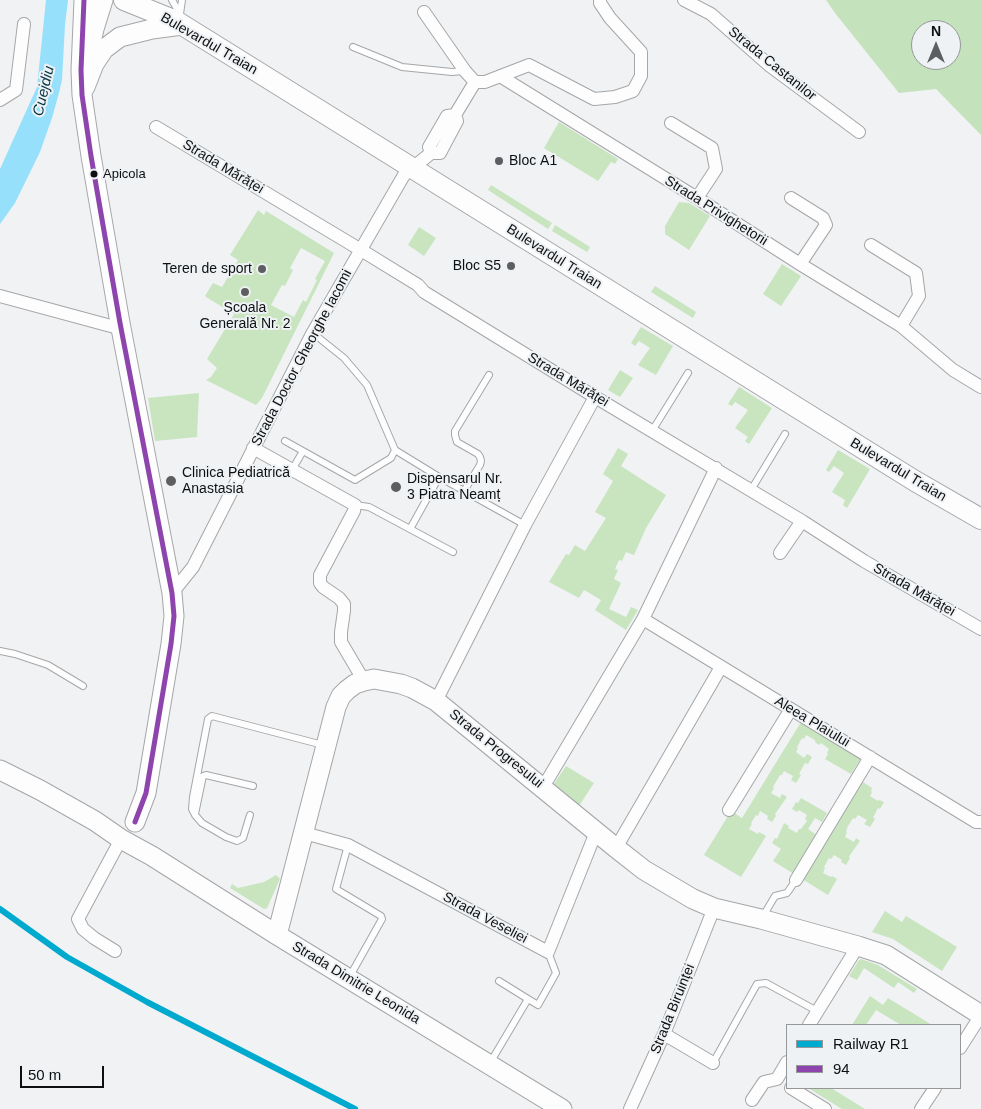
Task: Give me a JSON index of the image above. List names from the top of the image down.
{
  "streets": {
    "main road": ["Bulevardul Traian"],
    "street": [
      "Strada Castanilor",
      "Strada Mărăței",
      "Strada Privighetorii",
      "Strada Doctor Gheorghe Iacomi",
      "Aleea Plaiului",
      "Strada Progresului",
      "Strada Veseliei",
      "Strada Dimitrie Leonida",
      "Strada Biruinței"
    ]
  },
  "crossings": [
    ["Bulevardul Traian", "Strada Doctor Gheorghe Iacomi"],
    ["Strada Mărăței", "Strada Doctor Gheorghe Iacomi"],
    ["Strada Mărăței", "Strada Progresului"],
    ["Strada Progresului", "Strada Biruinței"]
  ],
  "water": ["Cuejdiu"],
  "places": [
    "Bloc A1",
    "Apicola",
    "Bloc S5",
    "Teren de sport",
    "Școala Generală Nr. 2",
    "Clinica Pediatrică Anastasia",
    "Dispensarul Nr. 3 Piatra Neamț"
  ],
  "lines": ["transit line 94", "rail line R1"],
  "legend": ["Railway R1", "94"],
  "scale_bar": "50 m",
  "north": "top"
}
